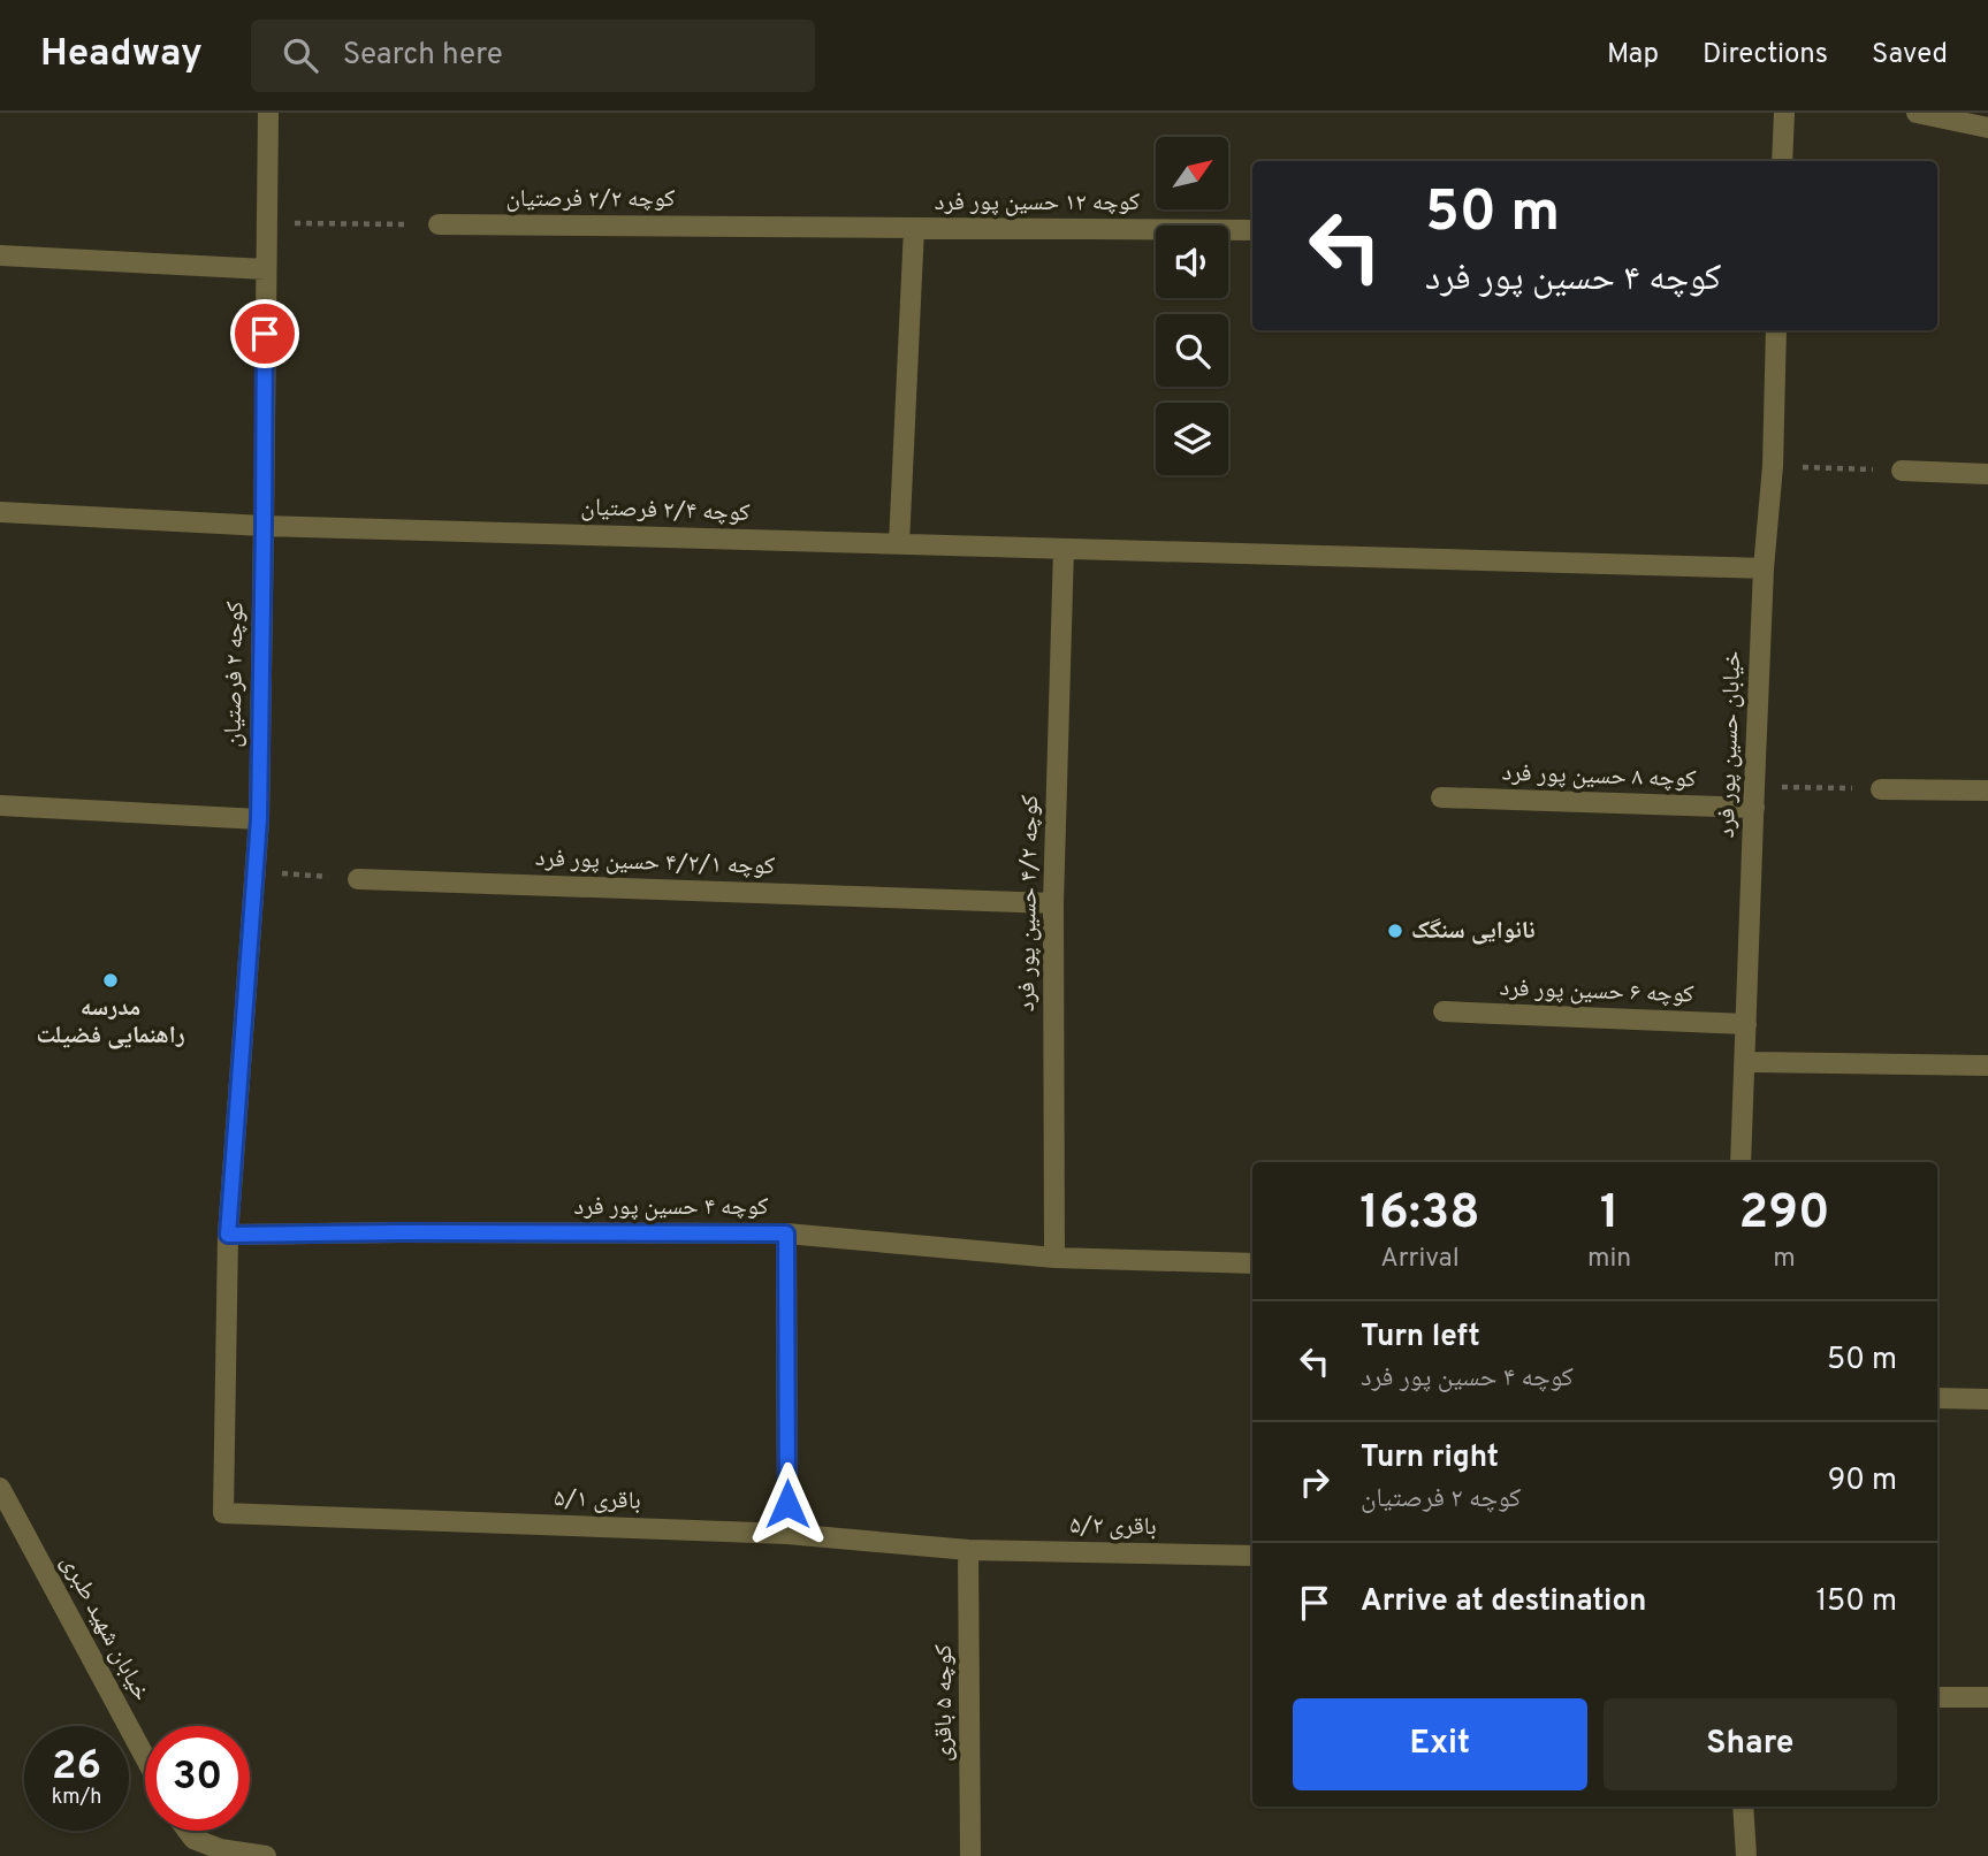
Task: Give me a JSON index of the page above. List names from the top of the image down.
{
  "streets": {
    "street": [
      "کوچه ۲/۲ فرصتیان",
      "کوچه ۱۲ حسین پور فرد",
      "کوچه ۲/۴ فرصتیان",
      "کوچه ۲ فرصتیان",
      "خیابان حسین پور فرد",
      "کوچه ۸ حسین پور فرد",
      "کوچه ۴/۲/۱ حسین پور فرد",
      "کوچه ۴/۲ حسین پور فرد",
      "کوچه ۶ حسین پور فرد",
      "کوچه ۴ حسین پور فرد",
      "باقری ۵/۱",
      "باقری ۵/۲",
      "خیابان شهید طبری",
      "کوچه ۵ باقری"
    ]
  },
  "crossings": [
    ["کوچه ۲/۲ فرصتیان", "کوچه ۱۲ حسین پور فرد"],
    ["کوچه ۲/۴ فرصتیان", "کوچه ۲ فرصتیان"],
    ["کوچه ۲/۴ فرصتیان", "خیابان حسین پور فرد"],
    ["کوچه ۲/۴ فرصتیان", "کوچه ۴/۲ حسین پور فرد"],
    ["کوچه ۲ فرصتیان", "کوچه ۴ حسین پور فرد"],
    ["کوچه ۲ فرصتیان", "باقری ۵/۱"],
    ["خیابان حسین پور فرد", "کوچه ۸ حسین پور فرد"],
    ["خیابان حسین پور فرد", "کوچه ۶ حسین پور فرد"],
    ["کوچه ۴/۲/۱ حسین پور فرد", "کوچه ۴/۲ حسین پور فرد"],
    ["کوچه ۴/۲ حسین پور فرد", "کوچه ۴ حسین پور فرد"],
    ["باقری ۵/۱", "باقری ۵/۲"],
    ["باقری ۵/۱", "کوچه ۵ باقری"],
    ["باقری ۵/۲", "کوچه ۵ باقری"]
  ],
  "places": ["نانوایی سنگک", "مدرسه راهنمایی فضیلت"],
  "north": "top right",
  "page": {
    "header": "Headway",
    "search": "Search here",
    "nav": ["Map", "Directions", "Saved"],
    "turn": ["50 m", "کوچه ۴ حسین پور فرد"],
    "eta": [
      "16:38",
      "Arrival",
      "1",
      "min",
      "290",
      "m"
    ],
    "list": [
      {
        "name": "Turn left",
        "note": "کوچه ۴ حسین پور فرد",
        "value": "50 m"
      },
      {
        "name": "Turn right",
        "note": "کوچه ۲ فرصتیان",
        "value": "90 m"
      },
      {
        "name": "Arrive at destination",
        "value": "150 m"
      }
    ],
    "buttons": ["Exit", "Share"],
    "speed": "26 km/h",
    "limit": "30"
  }
}
